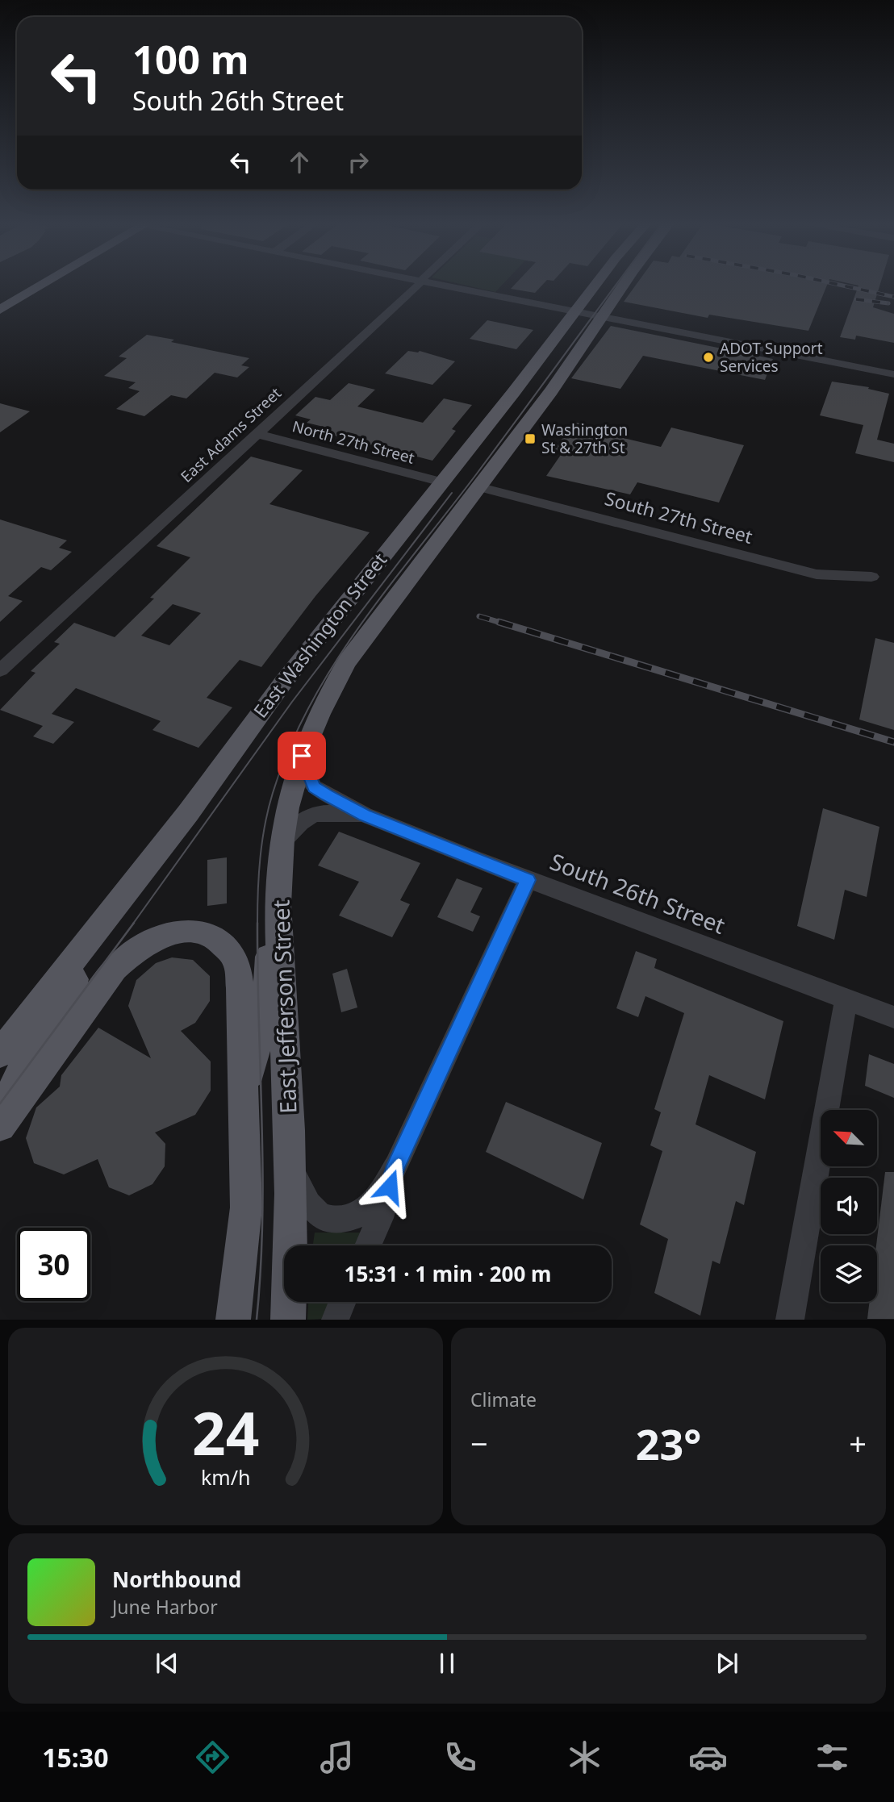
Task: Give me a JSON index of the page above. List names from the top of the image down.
{
  "streets": {
    "main road": ["East Washington Street", "East Jefferson Street"],
    "street": [
      "East Adams Street",
      "North 27th Street",
      "South 27th Street",
      "South 26th Street"
    ]
  },
  "crossings": [
    ["East Adams Street", "North 27th Street"],
    ["North 27th Street", "East Washington Street"],
    ["South 27th Street", "East Washington Street"],
    ["East Washington Street", "East Jefferson Street"],
    ["South 26th Street", "East Jefferson Street"]
  ],
  "places": {
    "other": ["ADOT Support Services"],
    "transit": ["Washington St & 27th St"]
  },
  "north": "top left",
  "page": {
    "turn": ["100 m", "South 26th Street"],
    "limit": "30",
    "trip": "15:31 · 1 min · 200 m",
    "tile": "Climate",
    "heat": ["−", "23°", "+"],
    "song": ["Northbound", "June Harbor"],
    "tabs": "15:30",
    "gauge": ["24", "km/h"]
  }
}
